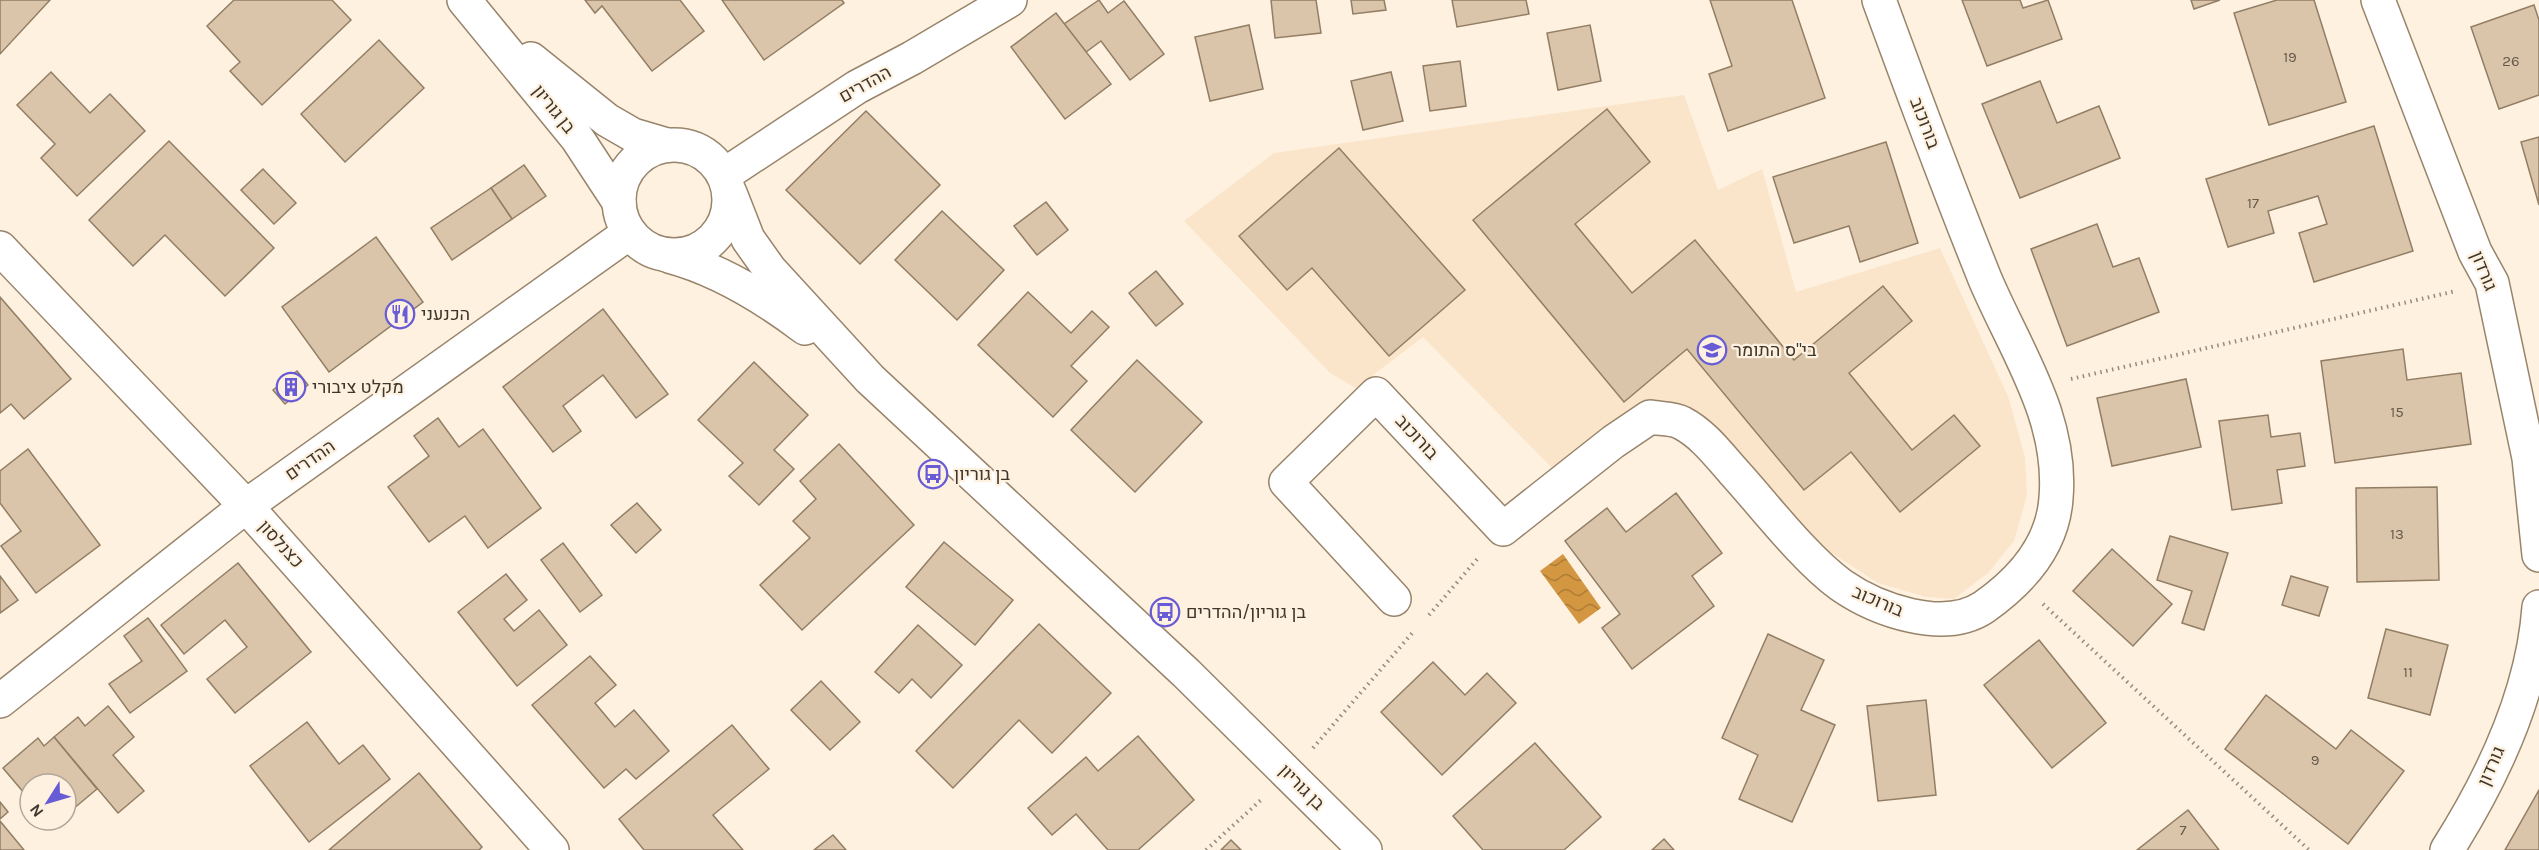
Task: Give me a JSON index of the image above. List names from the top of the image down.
{
  "streets": {
    "street": [
      "ההדרים",
      "בן גוריון",
      "בורוכוב",
      "גורדון",
      "כצנלסון"
    ]
  },
  "crossings": [
    ["ההדרים", "בן גוריון"],
    ["ההדרים", "כצנלסון"]
  ],
  "places": {
    "restaurant": ["הכנעני"],
    "school or university": ["בי\"ס התומר"],
    "building": ["מקלט ציבורי"],
    "bus stop": ["בן גוריון", "בן גוריון/ההדרים"]
  },
  "house_numbers": [
    "19",
    "26",
    "17",
    "15",
    "13",
    "11",
    "9",
    "7"
  ],
  "north": "bottom left"
}
